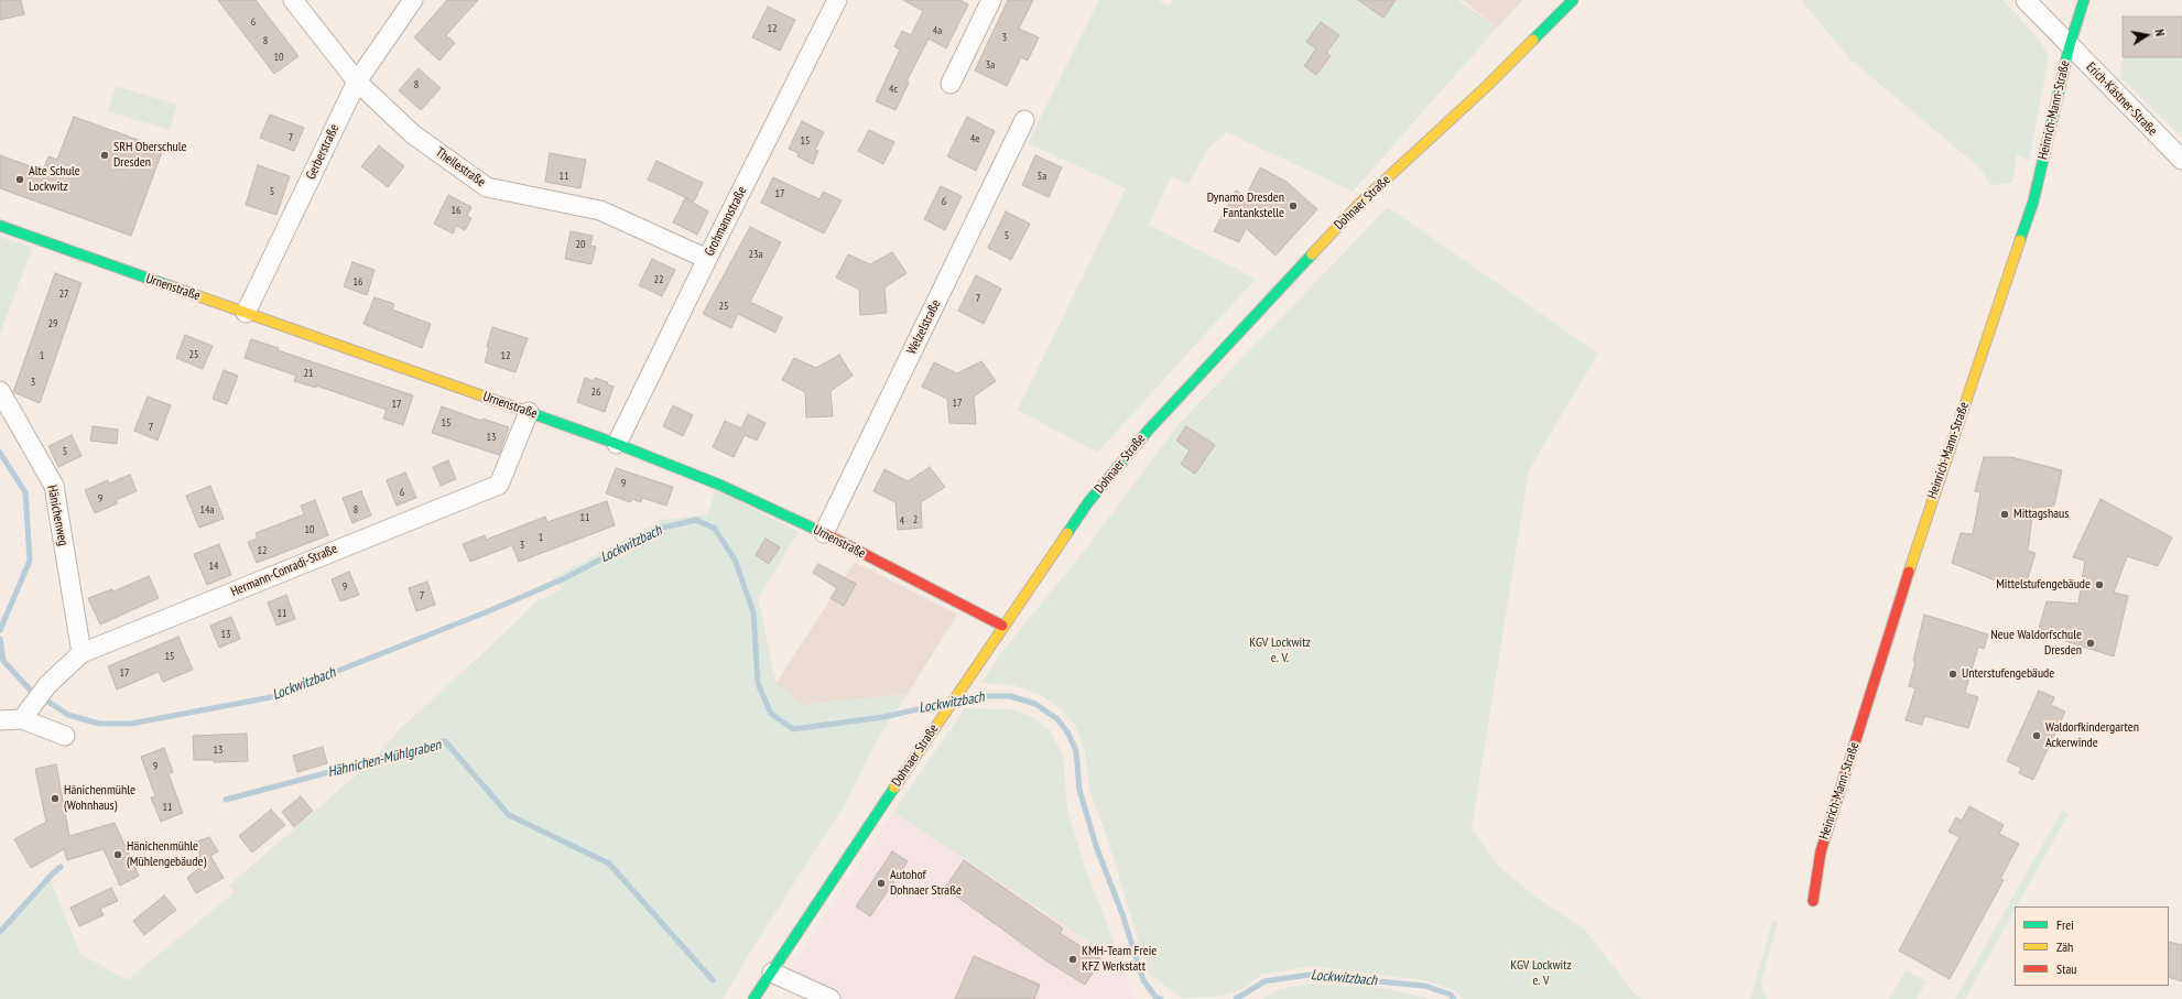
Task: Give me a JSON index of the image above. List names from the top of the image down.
{
  "streets": {
    "street": [
      "Erich-Kästner-Straße",
      "Heinrich-Mann-Straße",
      "Gerberstraße",
      "Theilestraße",
      "Dohnaer Straße",
      "Grohmannstraße",
      "Urnenstraße",
      "Welzelstraße",
      "Hänichenweg",
      "Hermann-Conradi-Straße"
    ]
  },
  "crossings": [
    ["Erich-Kästner-Straße", "Heinrich-Mann-Straße"],
    ["Gerberstraße", "Theilestraße"],
    ["Gerberstraße", "Urnenstraße"],
    ["Theilestraße", "Grohmannstraße"],
    ["Dohnaer Straße", "Urnenstraße"],
    ["Grohmannstraße", "Urnenstraße"],
    ["Urnenstraße", "Welzelstraße"],
    ["Urnenstraße", "Hermann-Conradi-Straße"],
    ["Hänichenweg", "Hermann-Conradi-Straße"]
  ],
  "water": ["Lockwitzbach", "Hähnichen-Mühlgraben"],
  "parks": ["KGV Lockwitz e. V.", "KGV Lockwitz e. V"],
  "places": [
    "SRH Oberschule Dresden",
    "Alte Schule Lockwitz",
    "Dynamo Dresden Fantankstelle",
    "Mittagshaus",
    "Mittelstufengebäude",
    "Neue Waldorfschule Dresden",
    "Unterstufengebäude",
    "Waldorfkindergarten Ackerwinde",
    "Hänichenmühle (Wohnhaus)",
    "Hänichenmühle (Mühlengebäude)",
    "Autohof Dohnaer Straße",
    "KMH-Team Freie KFZ Werkstatt"
  ],
  "house_numbers": [
    "6",
    "12",
    "4a",
    "3",
    "8",
    "10",
    "3a",
    "8",
    "4c",
    "7",
    "4e",
    "15",
    "11",
    "5a",
    "5",
    "17",
    "6",
    "16",
    "5",
    "20",
    "23a",
    "22",
    "16",
    "27",
    "7",
    "25",
    "29",
    "25",
    "1",
    "12",
    "21",
    "3",
    "26",
    "17",
    "17",
    "15",
    "7",
    "13",
    "5",
    "9",
    "6",
    "9",
    "14a",
    "8",
    "11",
    "2",
    "4",
    "10",
    "1",
    "3",
    "12",
    "14",
    "9",
    "7",
    "11",
    "13",
    "15",
    "17",
    "13",
    "9",
    "11"
  ],
  "legend": ["Frei", "Zäh", "Stau"],
  "north": "right"
}
